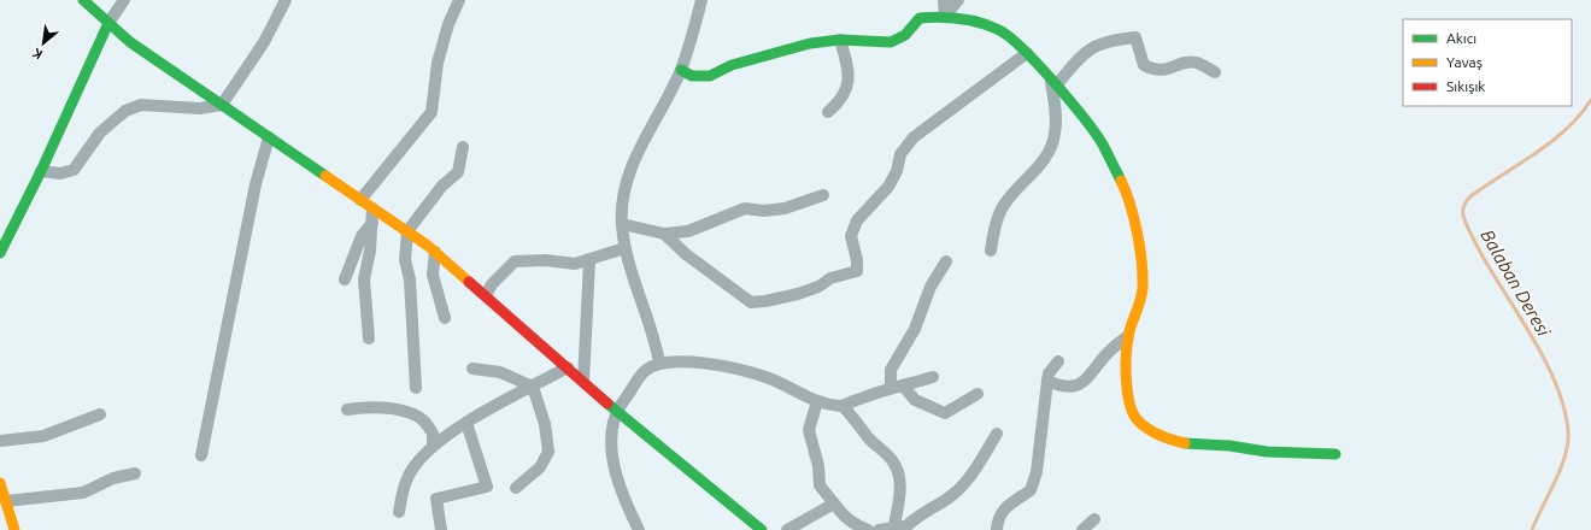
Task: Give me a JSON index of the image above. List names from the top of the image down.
{
  "water": ["Balaban Deresi"],
  "legend": ["Akıcı", "Yavaş", "Sıkışık"],
  "north": "bottom left"
}
